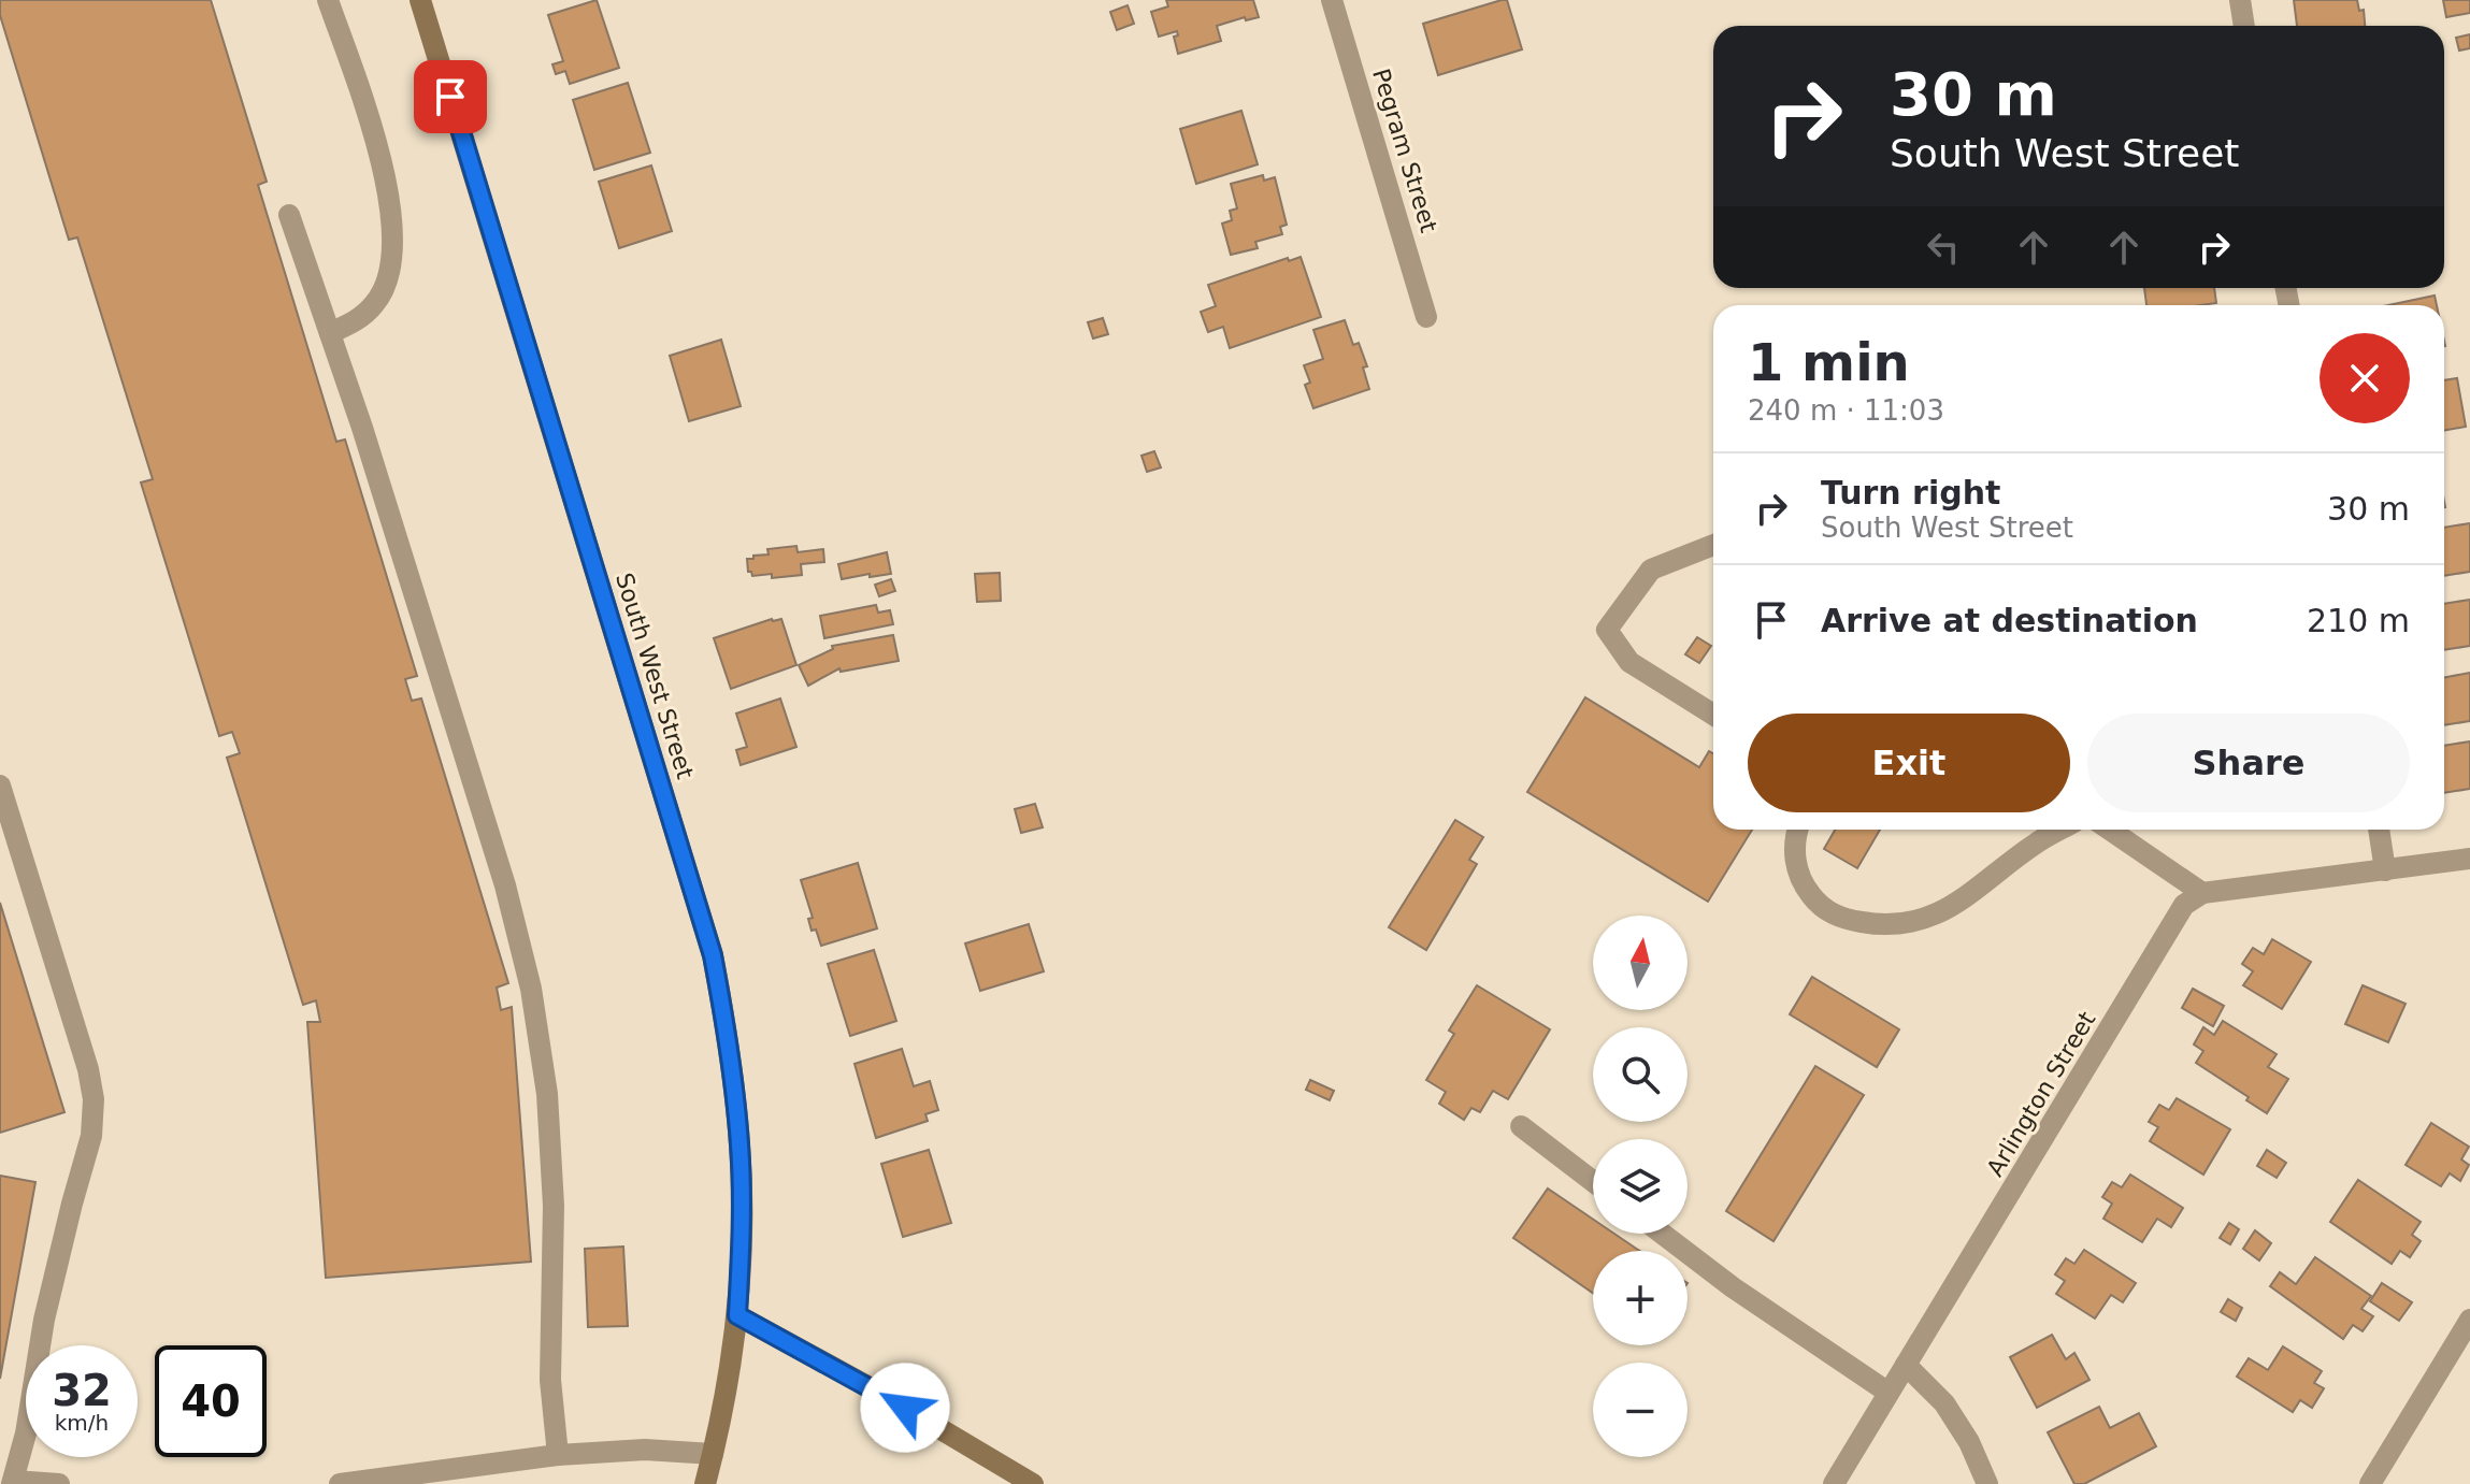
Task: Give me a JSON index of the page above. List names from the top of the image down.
{
  "streets": {
    "street": ["Pegram Street", "South West Street", "Arlington Street"]
  },
  "north": "top",
  "page": {
    "turn": ["30 m", "South West Street"],
    "heading": ["1 min", "240 m · 11:03"],
    "list": [
      {
        "name": "Turn right",
        "note": "South West Street",
        "value": "30 m"
      },
      {
        "name": "Arrive at destination",
        "value": "210 m"
      }
    ],
    "buttons": ["Exit", "Share"],
    "map_buttons": ["+", "−"],
    "speed": "32 km/h",
    "limit": "40"
  }
}
